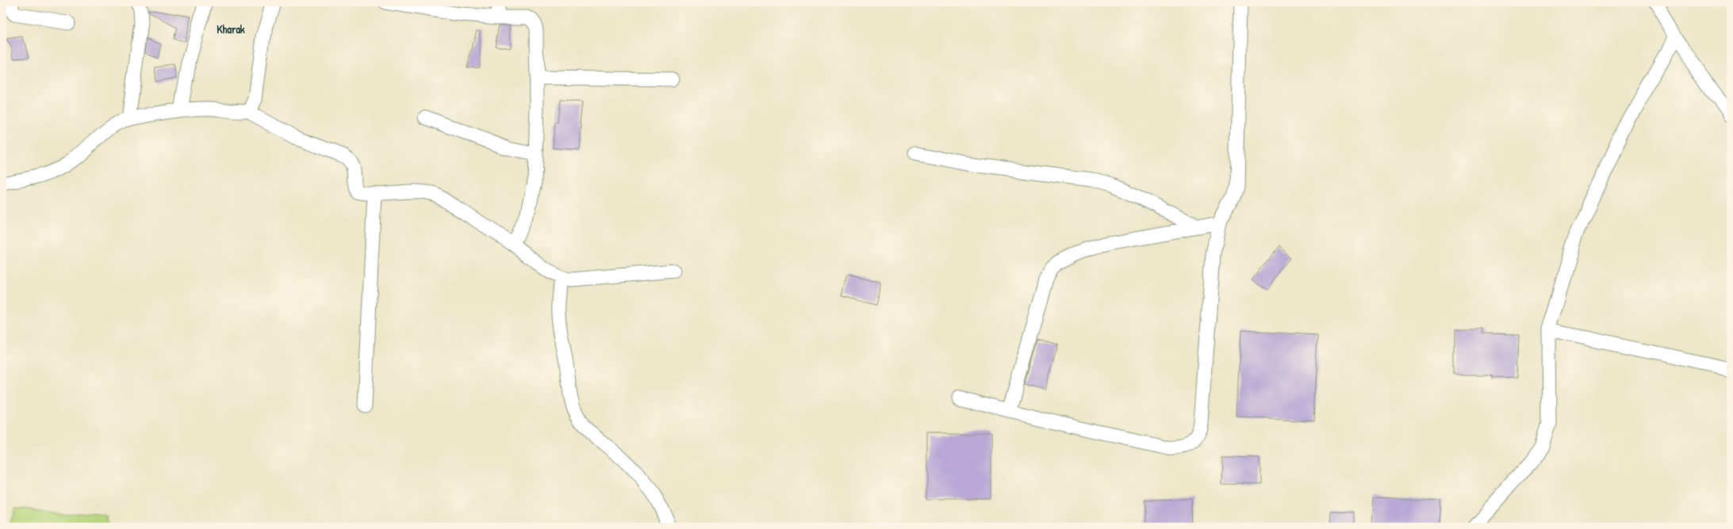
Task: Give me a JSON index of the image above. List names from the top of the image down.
{
  "districts": ["Kharak"]
}
